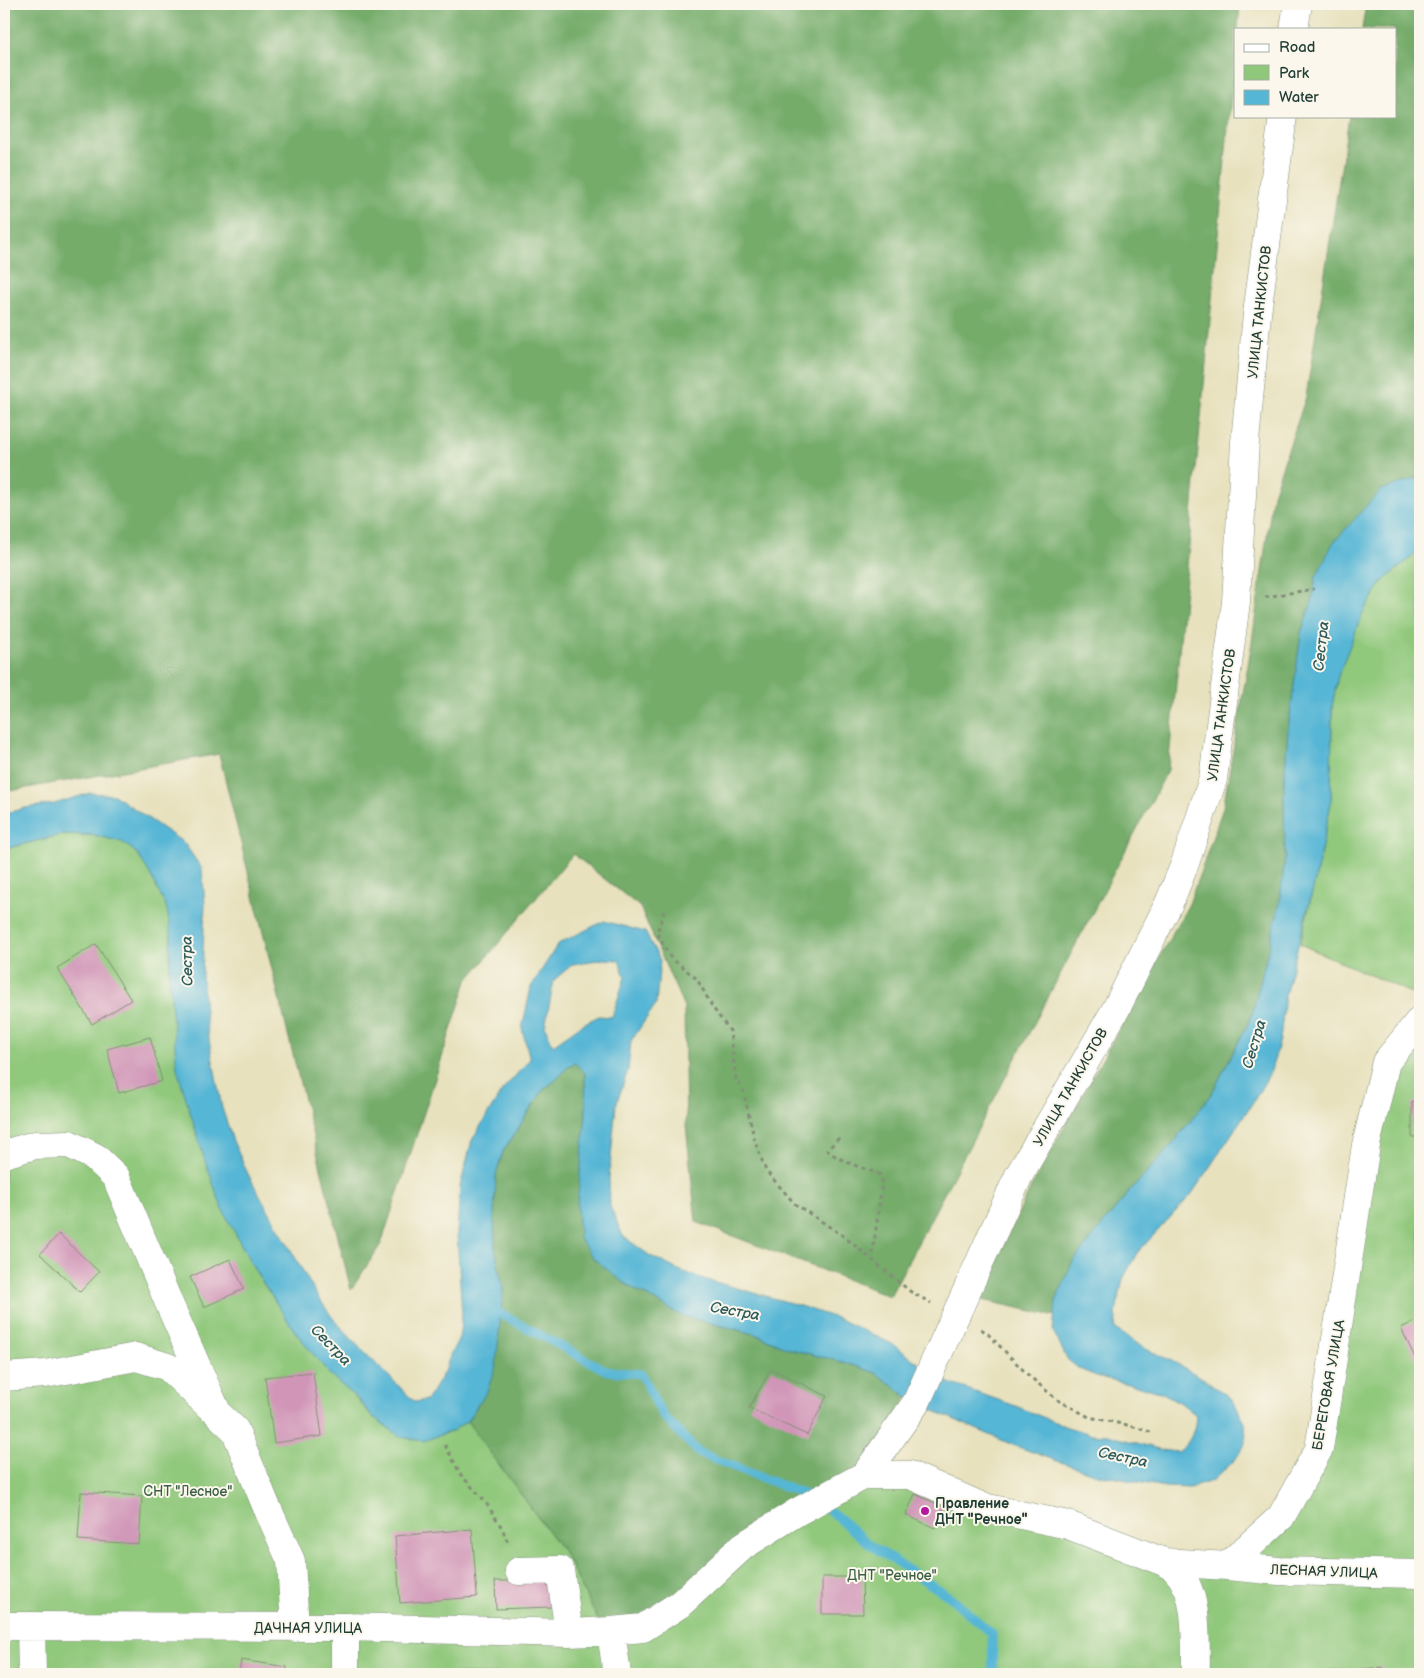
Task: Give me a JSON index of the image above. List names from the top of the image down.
{
  "streets": {
    "street": [
      "УЛИЦА ТАНКИСТОВ",
      "БЕРЕГОВАЯ УЛИЦА",
      "ЛЕСНАЯ УЛИЦА",
      "ДАЧНАЯ УЛИЦА"
    ]
  },
  "crossings": [
    ["УЛИЦА ТАНКИСТОВ", "ДАЧНАЯ УЛИЦА"],
    ["БЕРЕГОВАЯ УЛИЦА", "ЛЕСНАЯ УЛИЦА"]
  ],
  "water": ["Сестра"],
  "parks": ["СНТ \"Лесное\"", "ДНТ \"Речное\""],
  "places": ["Правление ДНТ \"Речное\""],
  "legend": ["Road", "Park", "Water"]
}
